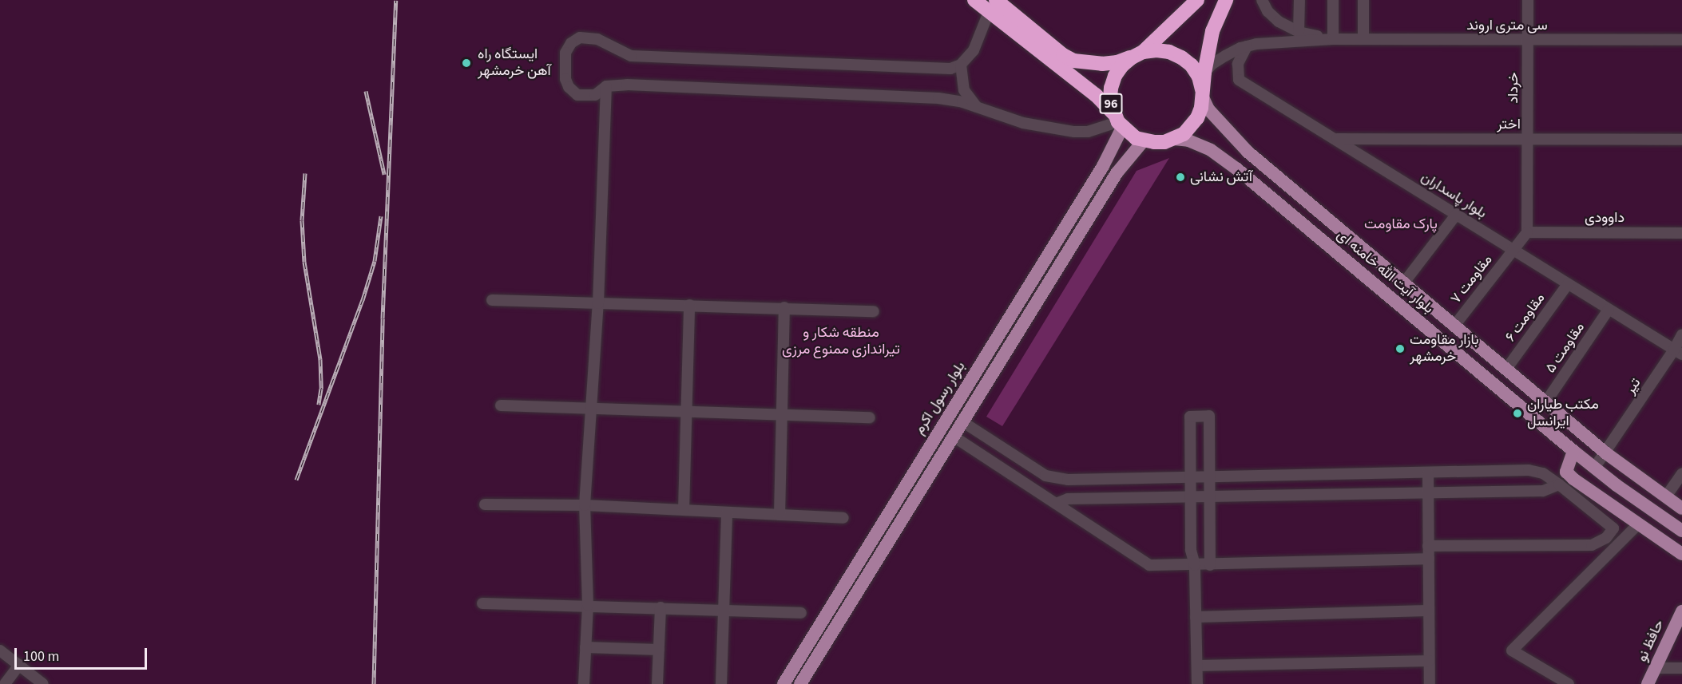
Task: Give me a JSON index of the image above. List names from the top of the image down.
{
  "streets": {
    "highway": ["96"],
    "main road": ["بلوار آیت الله خامنه ای", "بلوار رسول اکرم", "حافظ نو"],
    "street": [
      "سی متری اروند",
      "خرداد",
      "اختر",
      "بلوار پاسداران",
      "داوودی",
      "مقاومت ۷",
      "مقاومت ۶",
      "مقاومت ۵",
      "تیر"
    ]
  },
  "crossings": [
    ["سی متری اروند", "خرداد"],
    ["خرداد", "اختر"],
    ["خرداد", "داوودی"],
    ["خرداد", "مقاومت ۷"],
    ["96", "بلوار آیت الله خامنه ای"],
    ["96", "بلوار رسول اکرم"],
    ["اختر", "بلوار پاسداران"],
    ["بلوار پاسداران", "مقاومت ۷"],
    ["بلوار پاسداران", "مقاومت ۶"],
    ["بلوار پاسداران", "مقاومت ۵"],
    ["بلوار پاسداران", "تیر"],
    ["داوودی", "مقاومت ۷"],
    ["بلوار آیت الله خامنه ای", "مقاومت ۷"],
    ["بلوار آیت الله خامنه ای", "مقاومت ۶"],
    ["بلوار آیت الله خامنه ای", "مقاومت ۵"],
    ["بلوار آیت الله خامنه ای", "تیر"],
    ["بلوار آیت الله خامنه ای", "بلوار رسول اکرم"]
  ],
  "parks": ["پارک مقاومت", "منطقه شکار و تیراندازی ممنوع مرزی"],
  "places": [
    "ایستگاه راه آهن خرمشهر",
    "آتش نشانی",
    "بازار مقاومت خرمشهر",
    "مكتب طياران ايرانسل"
  ],
  "scale_bar": "100 m"
}
